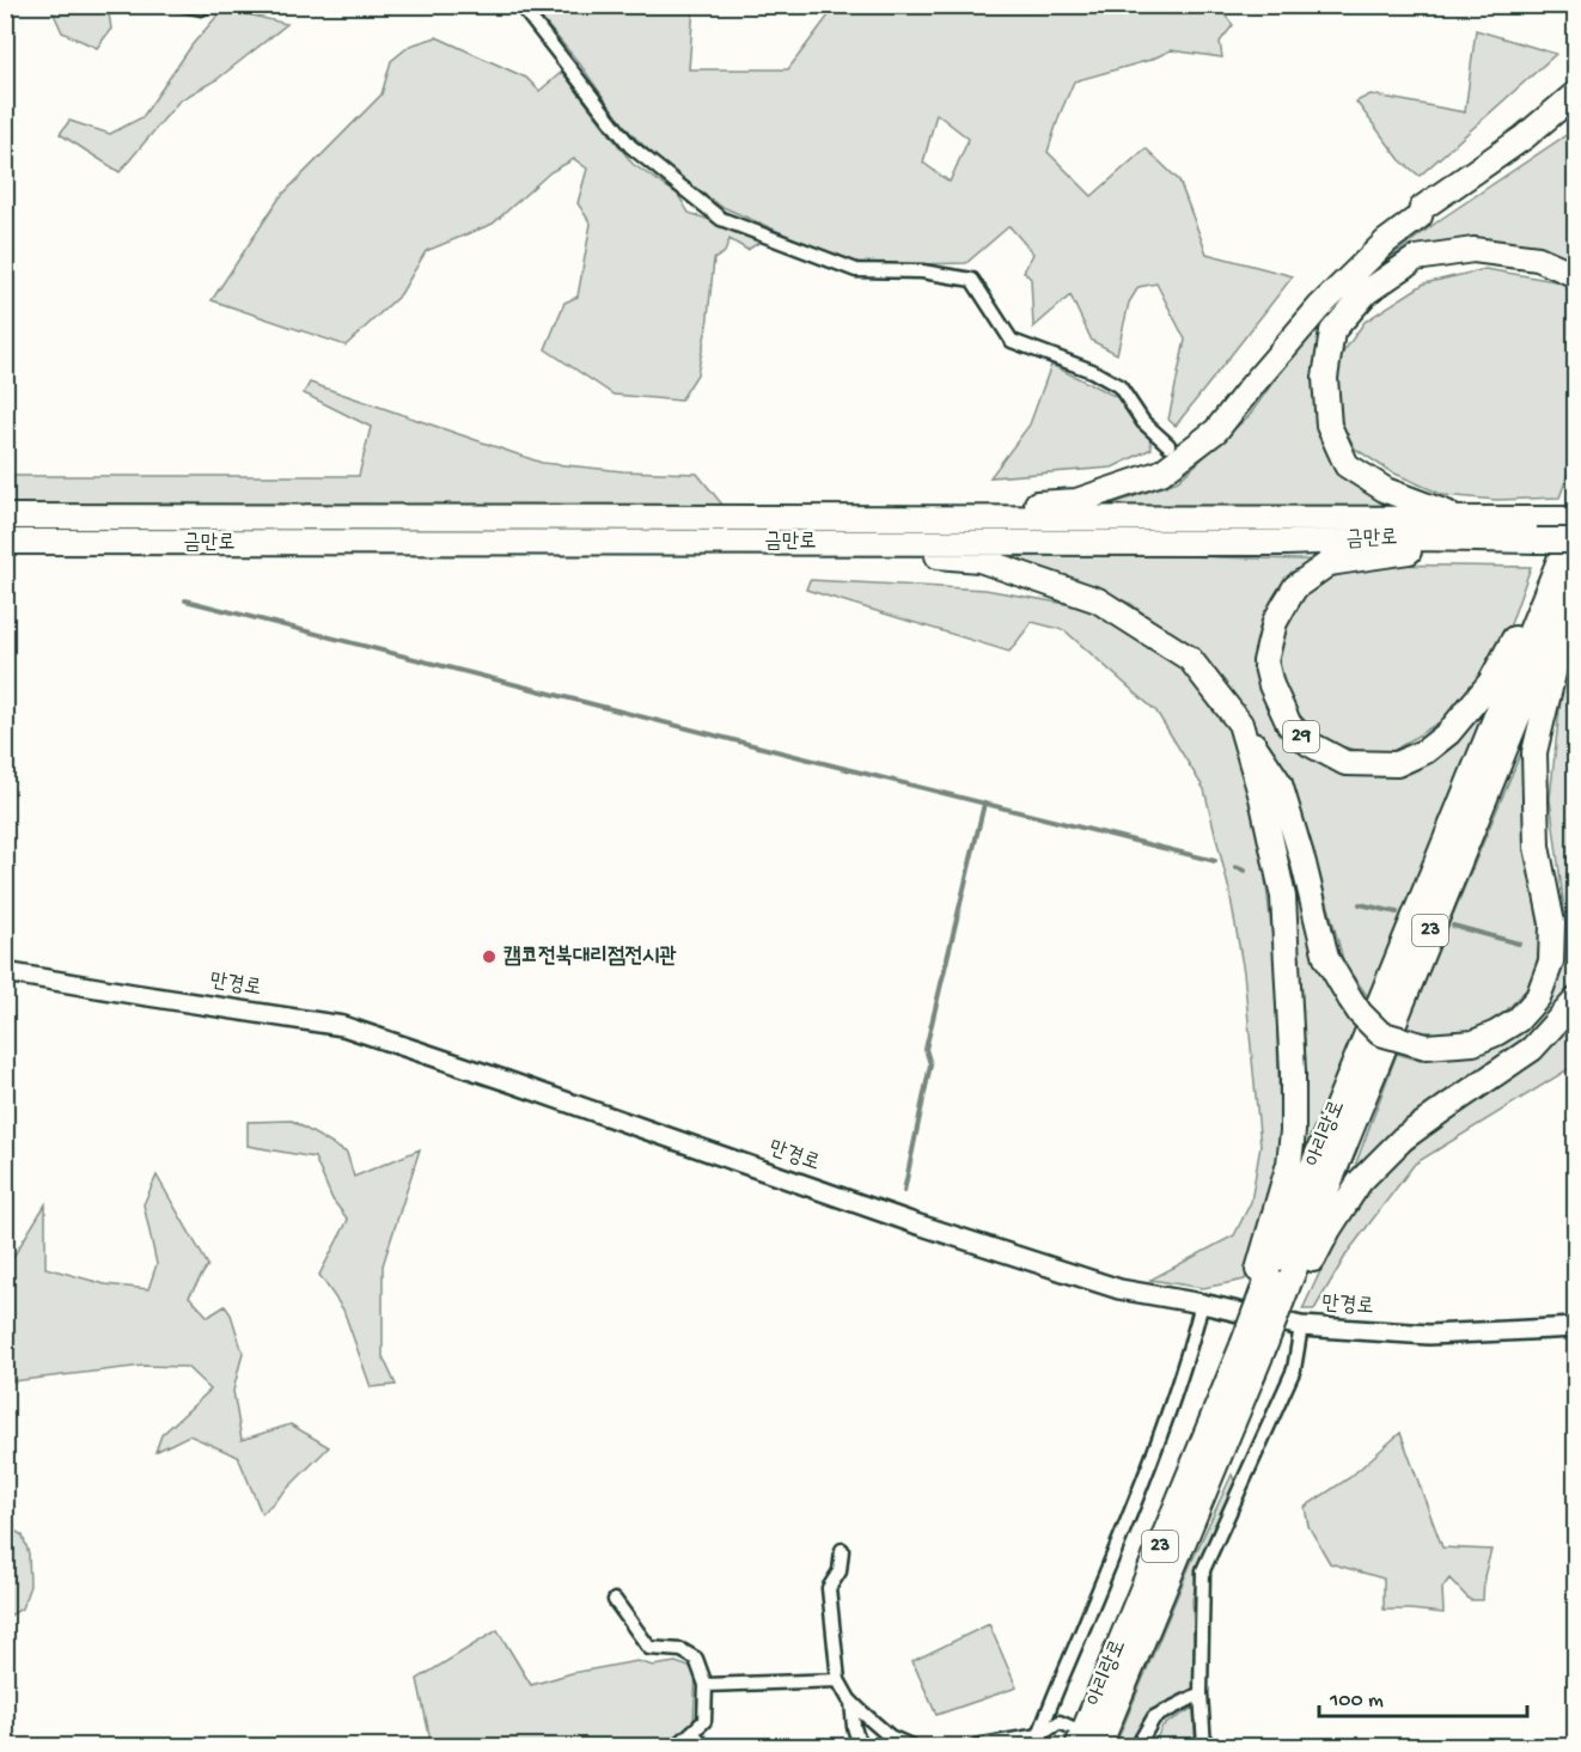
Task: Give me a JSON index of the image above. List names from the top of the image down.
{
  "streets": {
    "highway": [
      "금만로",
      "29",
      "23",
      "아리랑로"
    ],
    "street": ["만경로"]
  },
  "crossings": [
    ["금만로", "29"],
    ["금만로", "아리랑로"],
    ["29", "아리랑로"]
  ],
  "places": ["캠코전북대리점전시관"],
  "scale_bar": "100 m"
}
